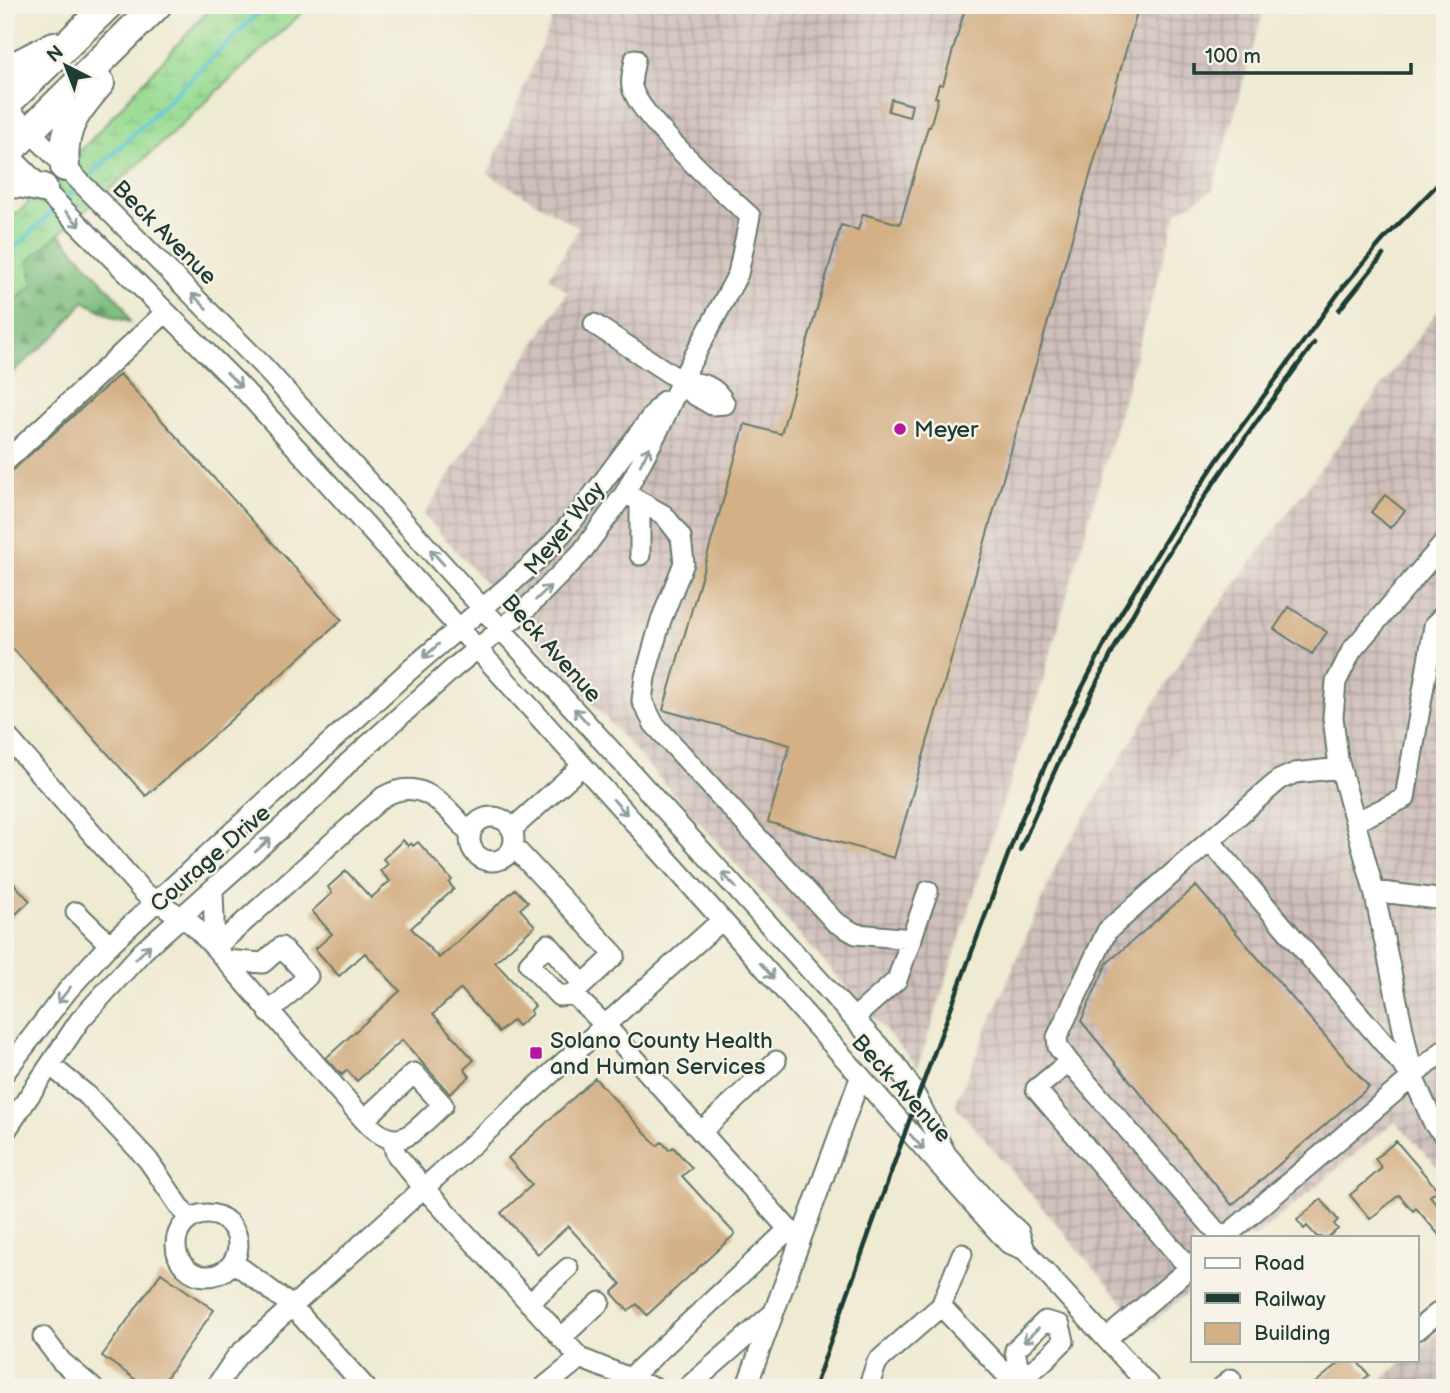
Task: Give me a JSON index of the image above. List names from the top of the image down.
{
  "streets": {
    "street": ["Beck Avenue", "Meyer Way", "Courage Drive"]
  },
  "crossings": [
    ["Beck Avenue", "Meyer Way"],
    ["Beck Avenue", "Courage Drive"],
    ["Meyer Way", "Courage Drive"]
  ],
  "places": {
    "other": ["Meyer"],
    "transit": ["Solano County Health and Human Services"]
  },
  "legend": ["Road", "Railway", "Building"],
  "scale_bar": "100 m",
  "north": "top left"
}
